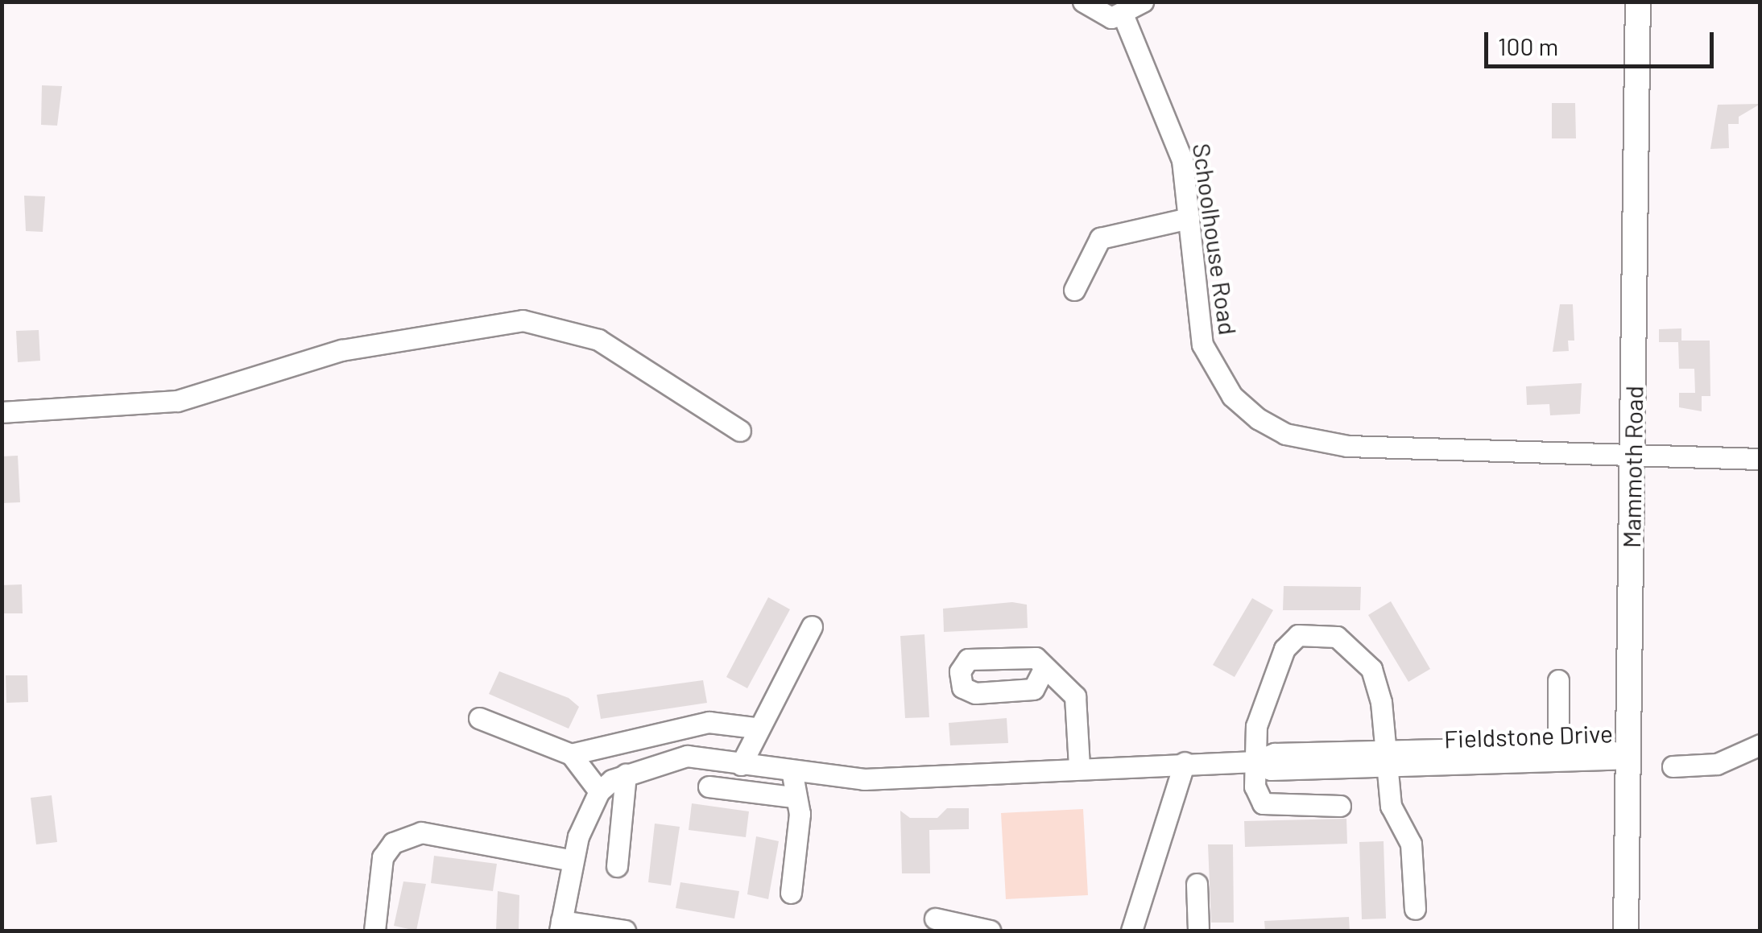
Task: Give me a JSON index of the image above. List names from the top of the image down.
{
  "streets": {
    "main road": ["Mammoth Road"],
    "street": ["Schoolhouse Road", "Fieldstone Drive"]
  },
  "crossings": [
    ["Schoolhouse Road", "Mammoth Road"],
    ["Mammoth Road", "Fieldstone Drive"]
  ],
  "scale_bar": "100 m"
}
